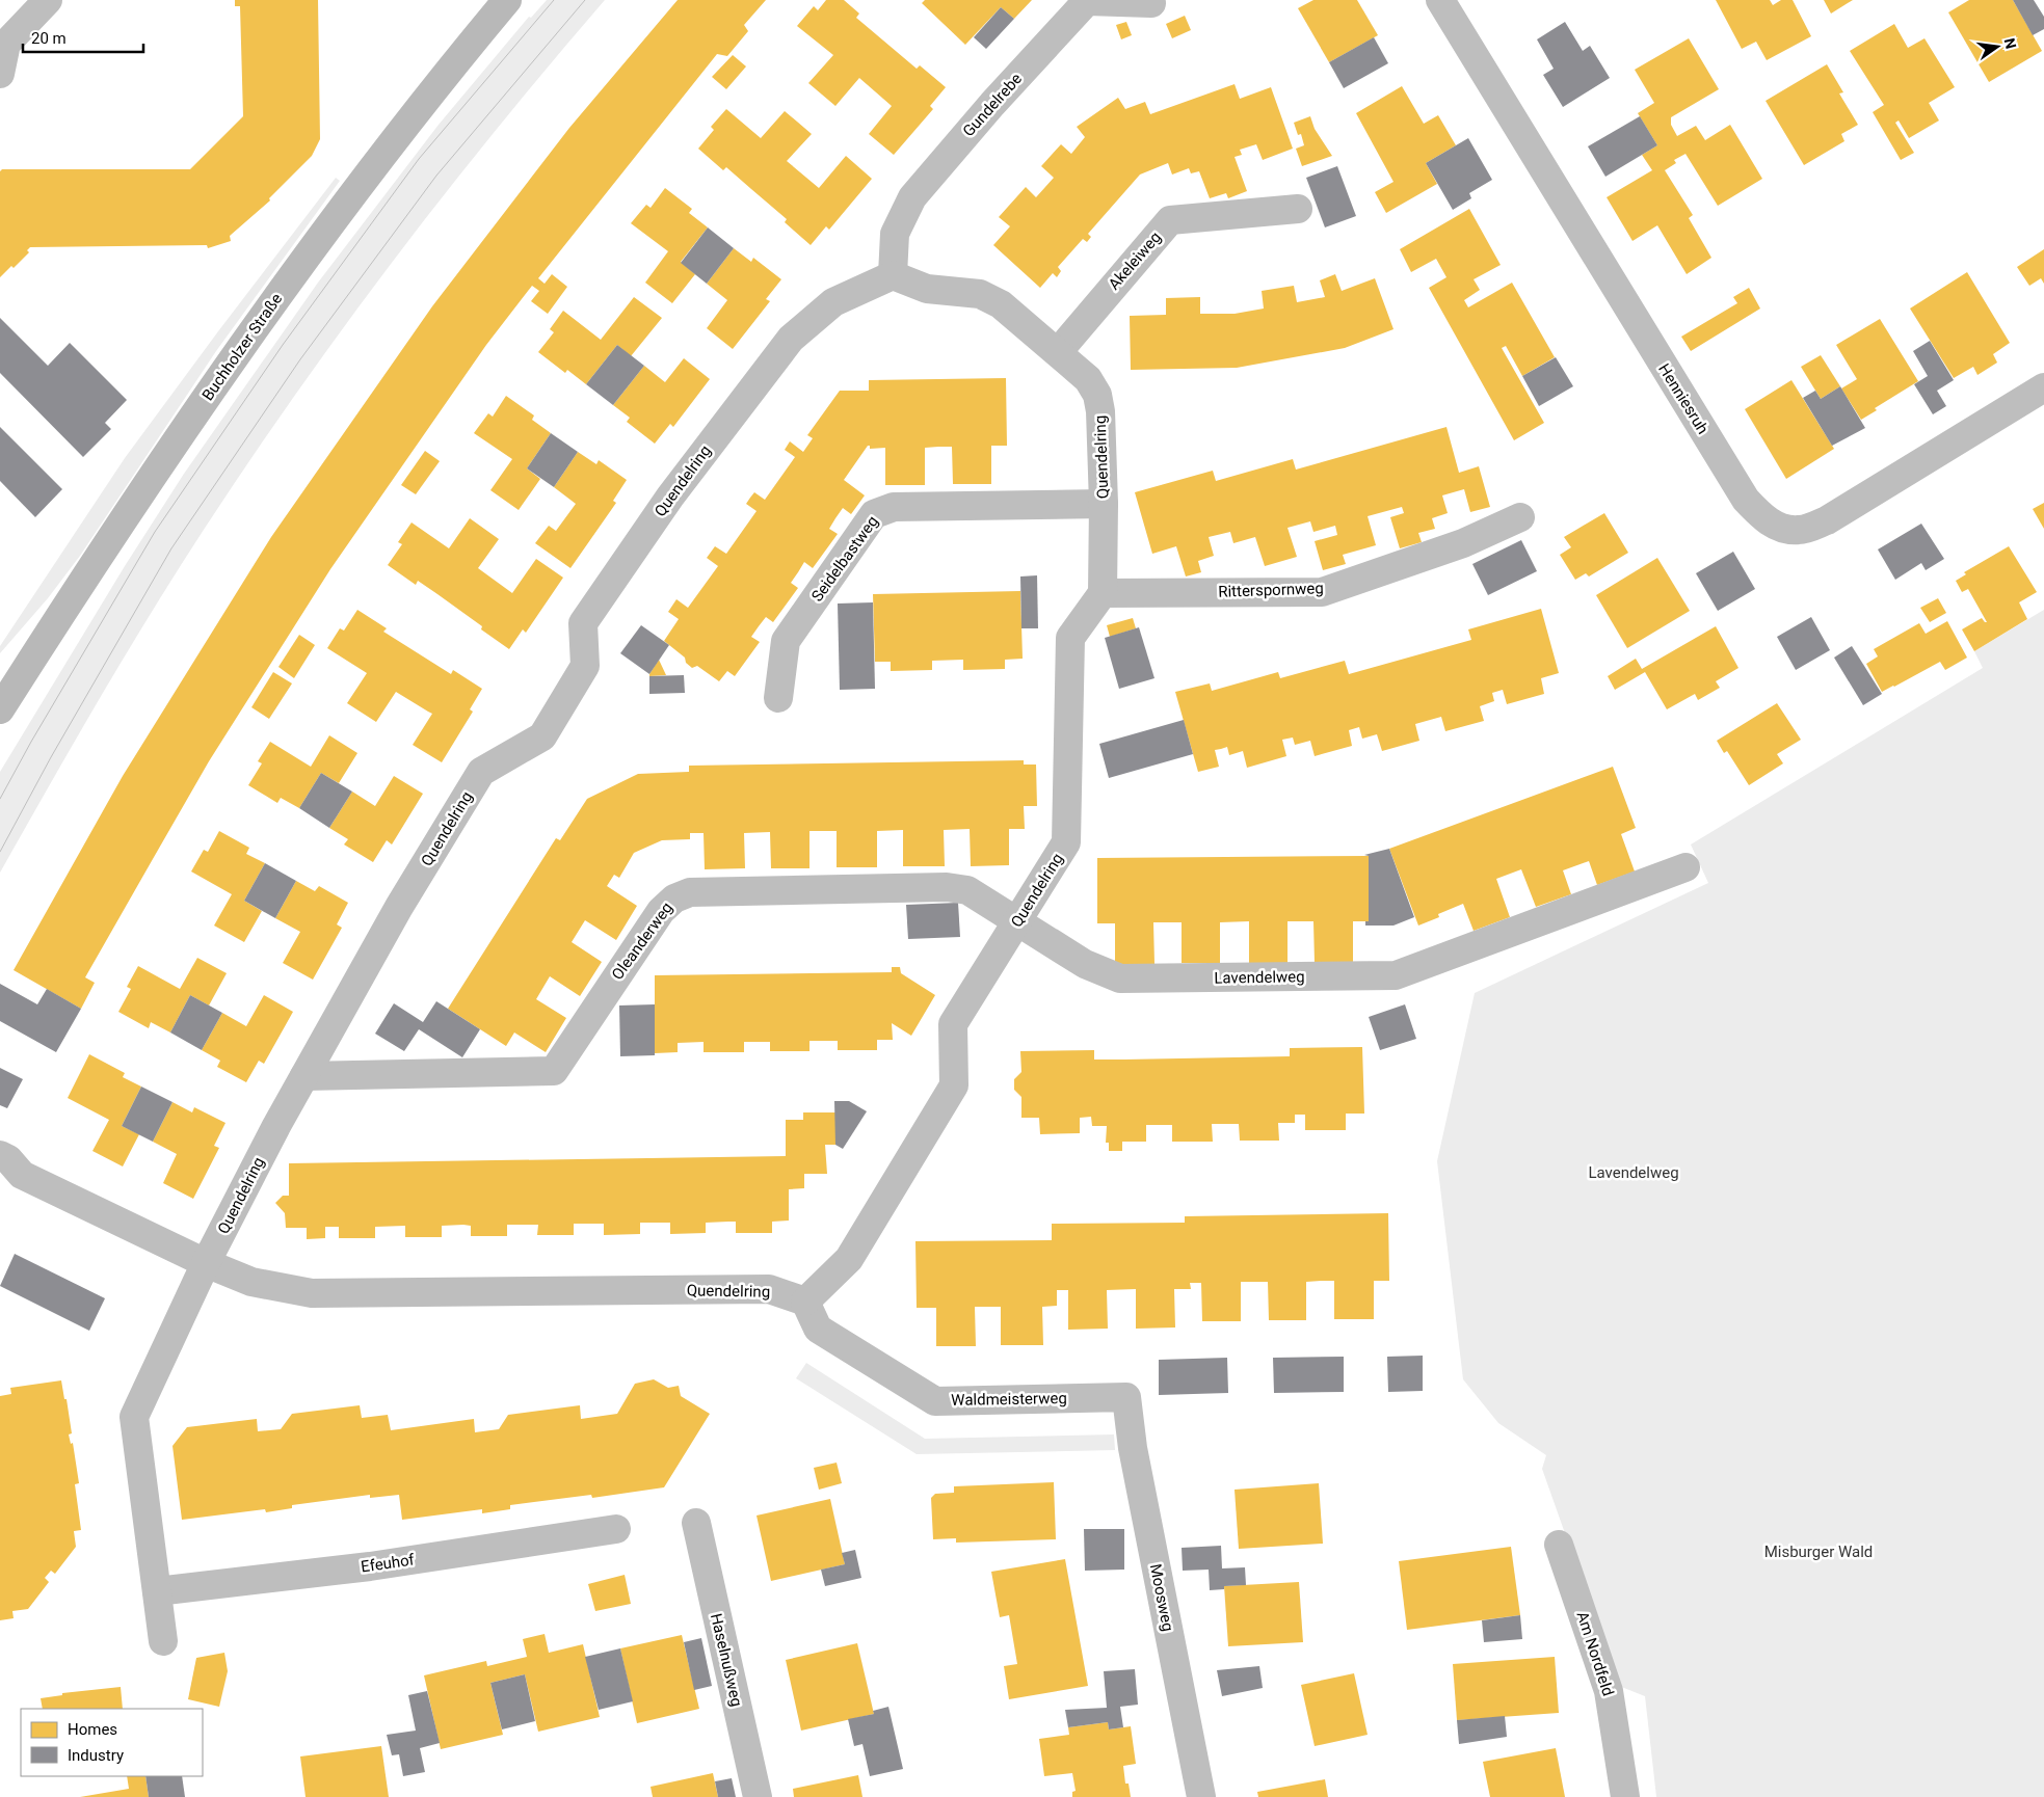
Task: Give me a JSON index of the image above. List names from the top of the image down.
{
  "streets": {
    "main road": ["Buchholzer Straße"],
    "street": [
      "Gundelrebe",
      "Akeleiweg",
      "Henniesruh",
      "Quendelring",
      "Seidelbastweg",
      "Ritterspornweg",
      "Oleanderweg",
      "Lavendelweg",
      "Waldmeisterweg",
      "Efeuhof",
      "Moosweg",
      "Am Nordfeld",
      "Haselnußweg"
    ]
  },
  "crossings": [
    ["Gundelrebe", "Quendelring"],
    ["Akeleiweg", "Quendelring"],
    ["Quendelring", "Seidelbastweg"],
    ["Quendelring", "Ritterspornweg"],
    ["Quendelring", "Oleanderweg"],
    ["Quendelring", "Lavendelweg"],
    ["Quendelring", "Waldmeisterweg"],
    ["Oleanderweg", "Lavendelweg"],
    ["Waldmeisterweg", "Moosweg"]
  ],
  "parks": ["Lavendelweg", "Misburger Wald"],
  "legend": ["Homes", "Industry"],
  "scale_bar": "20 m",
  "north": "right"
}
